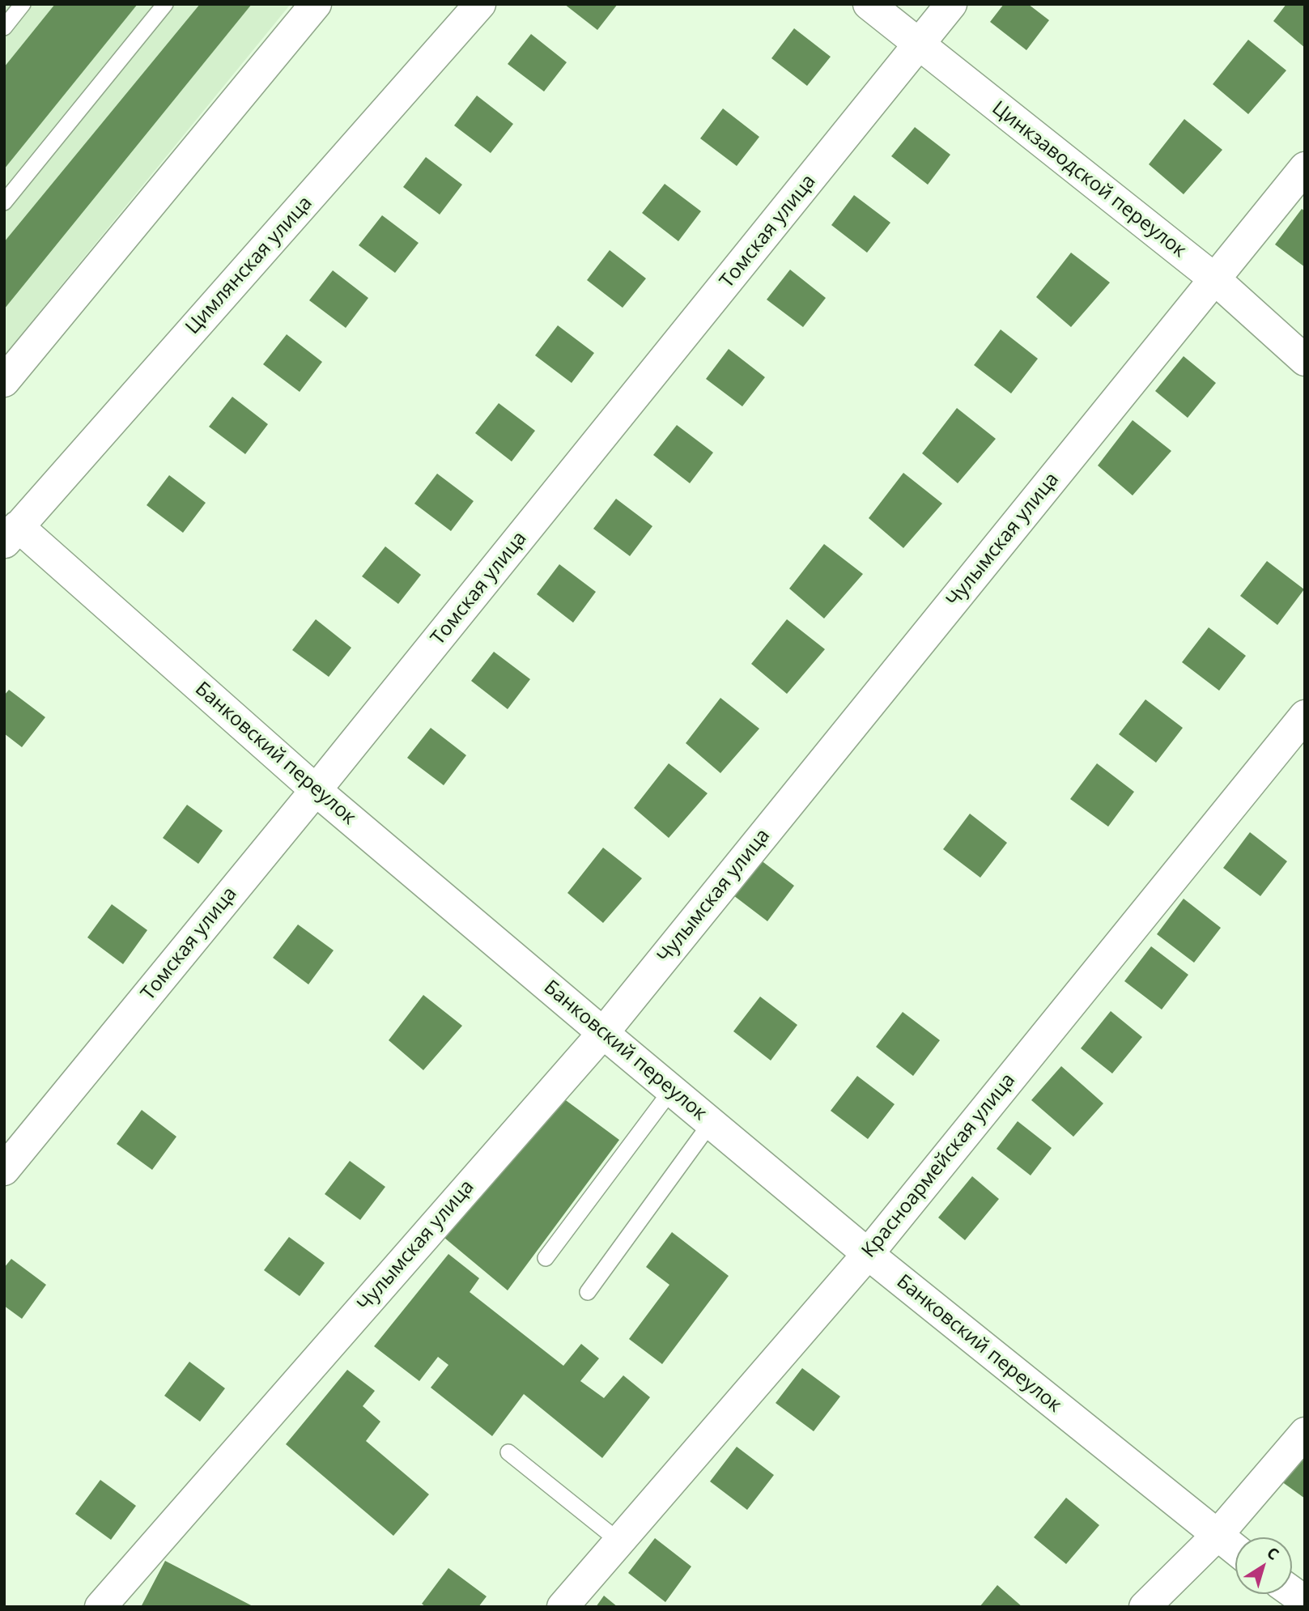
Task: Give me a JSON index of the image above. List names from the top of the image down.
{
  "streets": {
    "street": [
      "Цинкзаводской переулок",
      "Томская улица",
      "Цимлянская улица",
      "Чулымская улица",
      "Банковский переулок",
      "Красноармейская улица"
    ]
  },
  "crossings": [
    ["Цинкзаводской переулок", "Томская улица"],
    ["Цинкзаводской переулок", "Чулымская улица"],
    ["Томская улица", "Банковский переулок"],
    ["Цимлянская улица", "Банковский переулок"],
    ["Чулымская улица", "Банковский переулок"],
    ["Банковский переулок", "Красноармейская улица"]
  ],
  "north": "top right"
}
